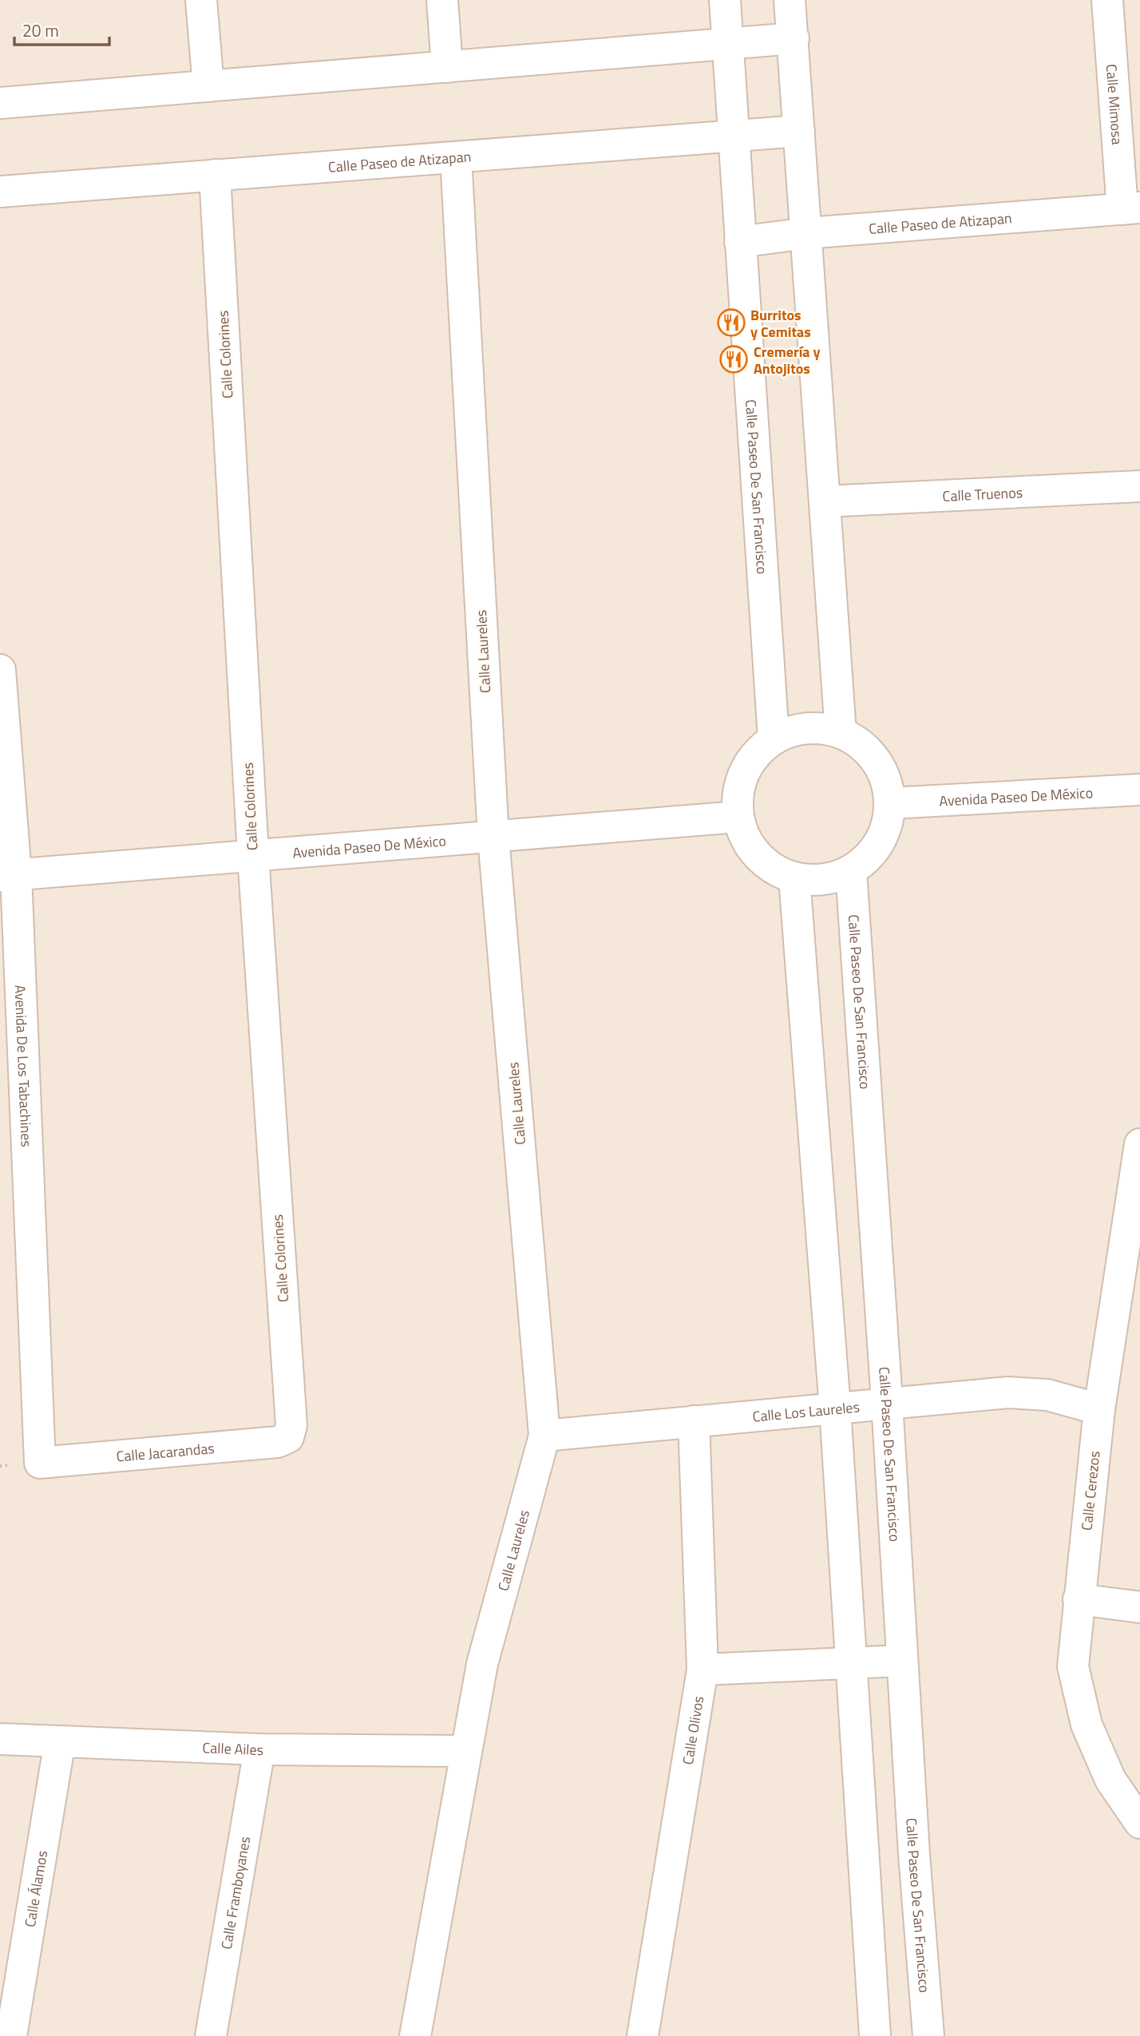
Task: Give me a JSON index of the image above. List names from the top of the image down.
{
  "streets": {
    "street": [
      "Calle Mimosa",
      "Calle Paseo de Atizapan",
      "Calle Colorines",
      "Calle Paseo De San Francisco",
      "Calle Truenos",
      "Calle Laureles",
      "Avenida Paseo De México",
      "Avenida De Los Tabachines",
      "Calle Los Laureles",
      "Calle Jacarandas",
      "Calle Cerezos",
      "Calle Olivos",
      "Calle Ailes",
      "Calle Álamos",
      "Calle Framboyanes"
    ]
  },
  "crossings": [
    ["Calle Mimosa", "Calle Paseo de Atizapan"],
    ["Calle Paseo de Atizapan", "Calle Colorines"],
    ["Calle Paseo de Atizapan", "Calle Paseo De San Francisco"],
    ["Calle Paseo de Atizapan", "Calle Laureles"],
    ["Calle Colorines", "Avenida Paseo De México"],
    ["Calle Colorines", "Calle Jacarandas"],
    ["Calle Paseo De San Francisco", "Avenida Paseo De México"],
    ["Calle Paseo De San Francisco", "Calle Los Laureles"],
    ["Calle Laureles", "Avenida Paseo De México"],
    ["Calle Laureles", "Calle Los Laureles"],
    ["Calle Laureles", "Calle Ailes"],
    ["Avenida Paseo De México", "Avenida De Los Tabachines"],
    ["Avenida De Los Tabachines", "Calle Jacarandas"],
    ["Calle Los Laureles", "Calle Cerezos"],
    ["Calle Los Laureles", "Calle Olivos"],
    ["Calle Ailes", "Calle Álamos"],
    ["Calle Ailes", "Calle Framboyanes"]
  ],
  "places": {
    "restaurant": ["Burritos y Cemitas", "Cremería y Antojitos"]
  },
  "scale_bar": "20 m"
}
